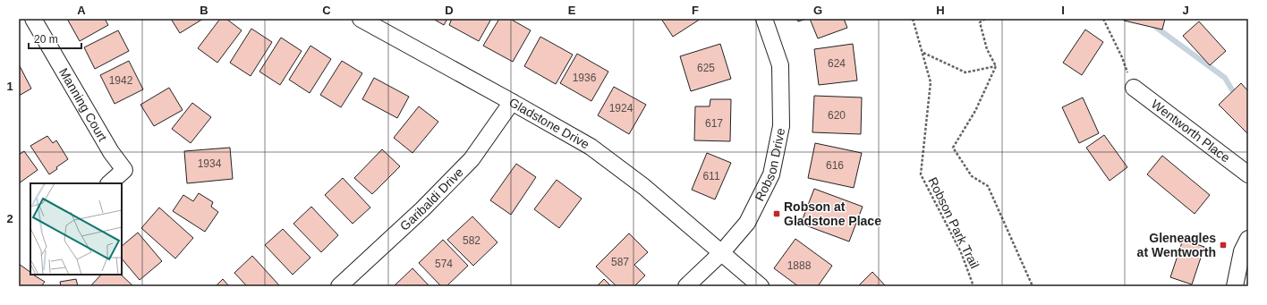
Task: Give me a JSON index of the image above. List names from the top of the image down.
{
  "streets": {
    "street": [
      "Manning Court",
      "Gladstone Drive",
      "Wentworth Place",
      "Robson Drive",
      "Garibaldi Drive"
    ],
    "path": ["Robson Park Trail"]
  },
  "crossings": [
    ["Gladstone Drive", "Robson Drive"],
    ["Gladstone Drive", "Garibaldi Drive"]
  ],
  "places": {
    "transit": ["Robson at Gladstone Place", "Gleneagles at Wentworth"]
  },
  "house_numbers": [
    "624",
    "625",
    "1936",
    "1942",
    "1924",
    "620",
    "617",
    "1934",
    "616",
    "611",
    "582",
    "587",
    "574",
    "1888"
  ],
  "scale_bar": "20 m",
  "grid": {
    "columns": [
      "A",
      "B",
      "C",
      "D",
      "E",
      "F",
      "G",
      "H",
      "I",
      "J"
    ],
    "rows": ["1", "2"]
  }
}
